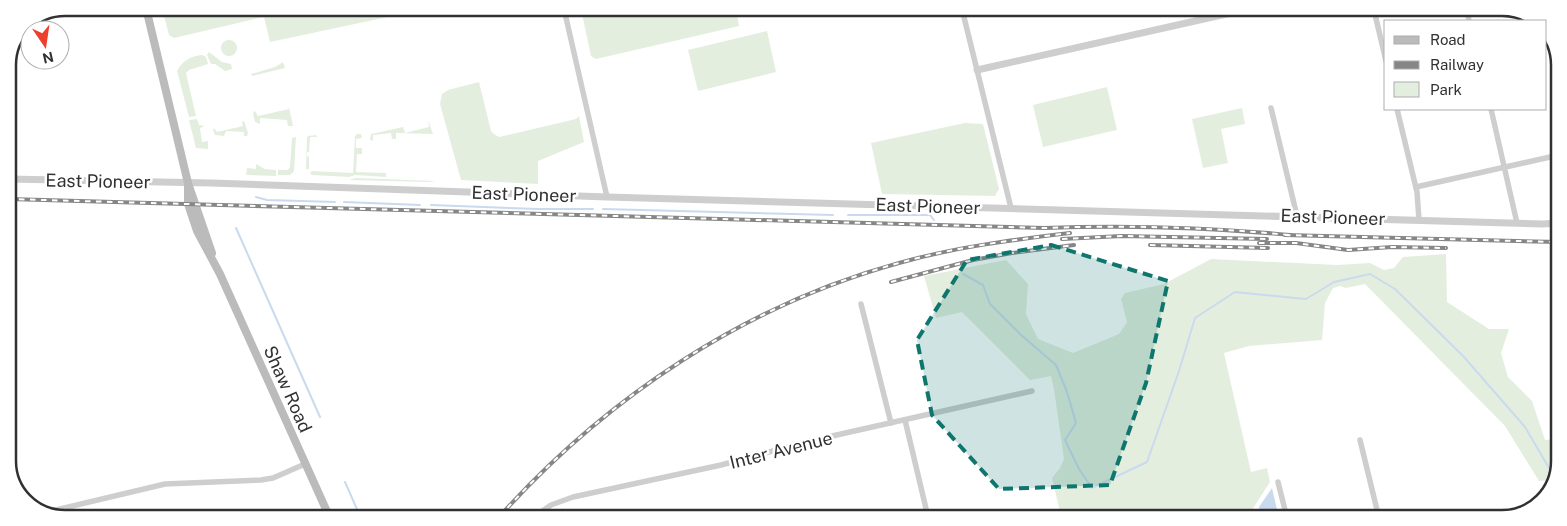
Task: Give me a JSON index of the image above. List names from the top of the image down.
{
  "streets": {
    "main road": ["Shaw Road"],
    "street": ["East Pioneer", "Inter Avenue"]
  },
  "crossings": [
    ["East Pioneer", "Shaw Road"]
  ],
  "legend": ["Road", "Railway", "Park"],
  "north": "bottom"
}
